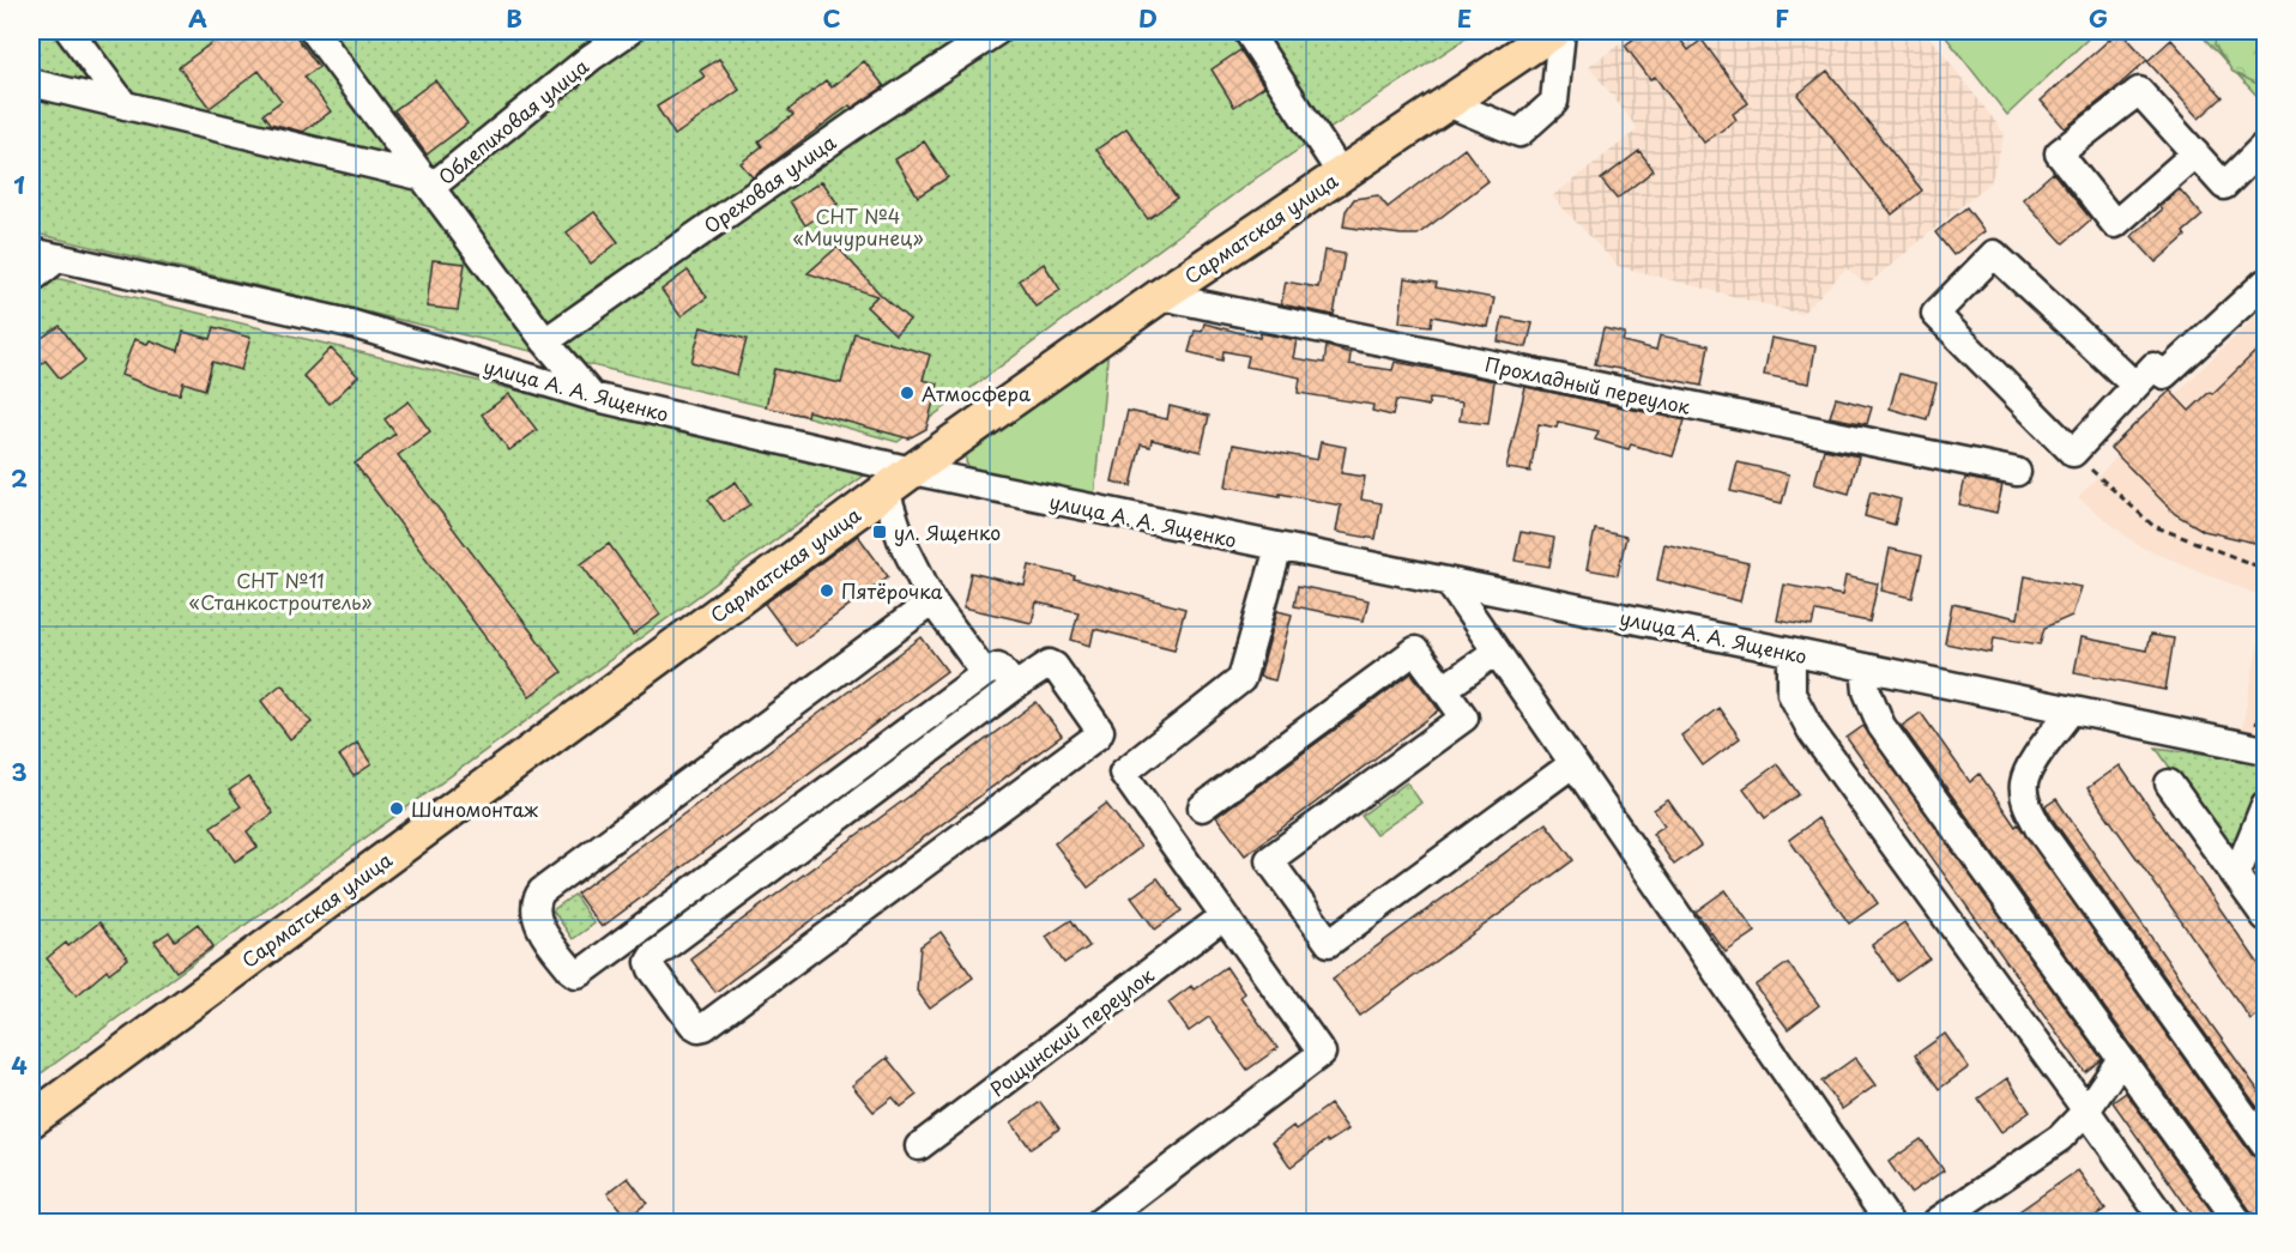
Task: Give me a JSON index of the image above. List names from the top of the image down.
{
  "streets": {
    "main road": ["Сарматская улица"],
    "street": [
      "Облепиховая улица",
      "Ореховая улица",
      "Прохладный переулок",
      "улица А. А. Ященко",
      "Рощинский переулок"
    ]
  },
  "crossings": [
    ["Сарматская улица", "Прохладный переулок"],
    ["Сарматская улица", "улица А. А. Ященко"]
  ],
  "parks": ["СНТ №4 «Мичуринец»", "СНТ №11 «Станкостроитель»"],
  "places": {
    "other": ["Атмосфера", "Пятёрочка", "Шиномонтаж"],
    "transit": ["ул. Ященко"]
  },
  "grid": {
    "columns": [
      "A",
      "B",
      "C",
      "D",
      "E",
      "F",
      "G"
    ],
    "rows": [
      "1",
      "2",
      "3",
      "4"
    ]
  }
}
